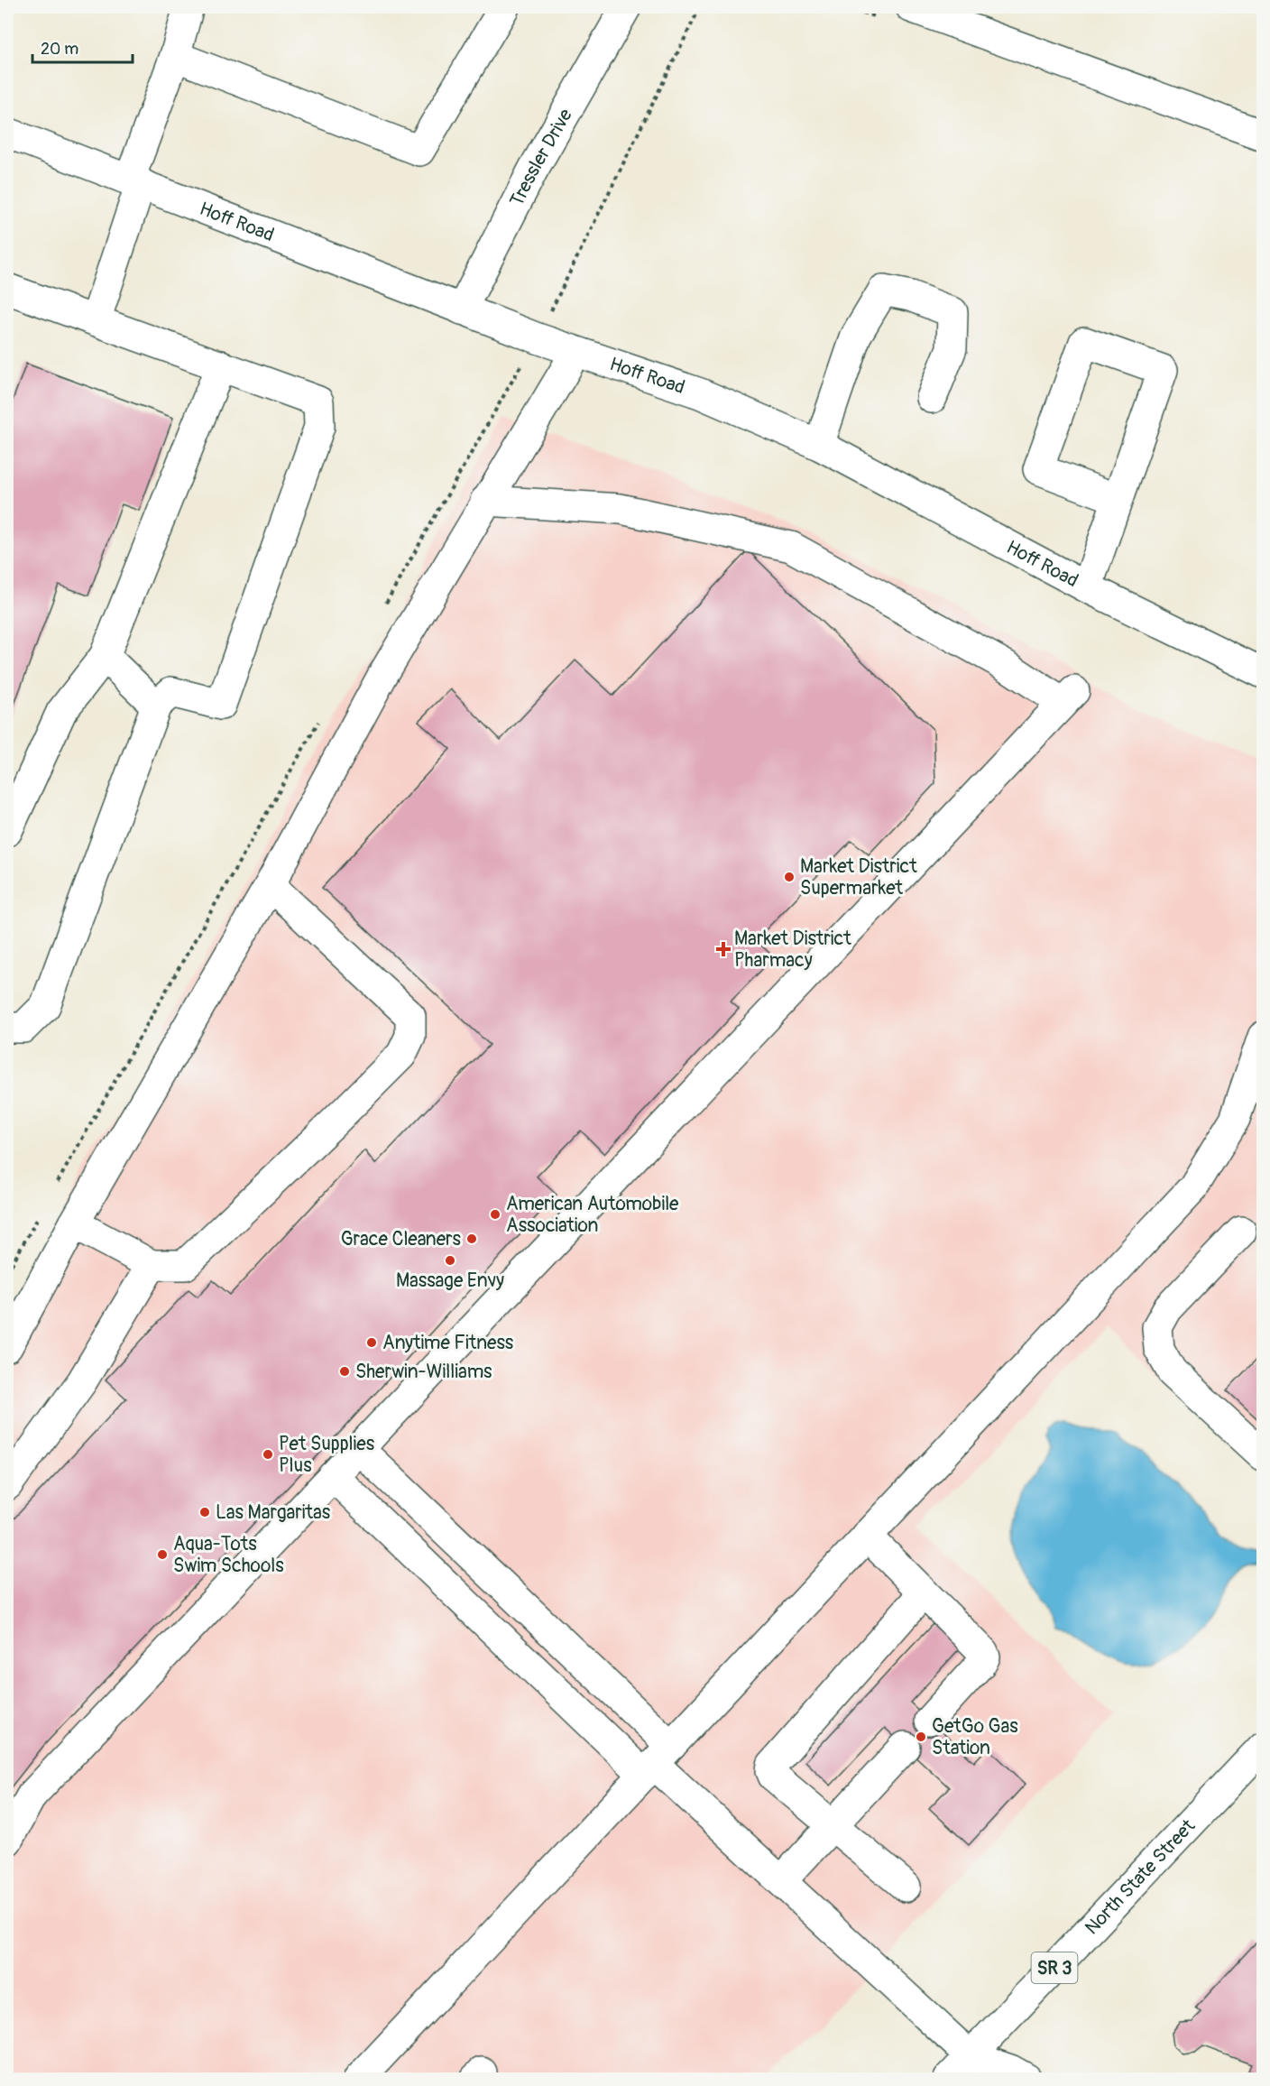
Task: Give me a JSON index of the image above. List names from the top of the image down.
{
  "streets": {
    "street": [
      "Tressler Drive",
      "Hoff Road",
      "North State Street",
      "SR 3"
    ]
  },
  "crossings": [
    ["Tressler Drive", "Hoff Road"]
  ],
  "places": {
    "other": [
      "Market District Supermarket",
      "American Automobile Association",
      "Grace Cleaners",
      "Massage Envy",
      "Anytime Fitness",
      "Sherwin-Williams",
      "Pet Supplies Plus",
      "Las Margaritas",
      "Aqua-Tots Swim Schools",
      "GetGo Gas Station"
    ],
    "health": ["Market District Pharmacy"]
  },
  "scale_bar": "20 m"
}
